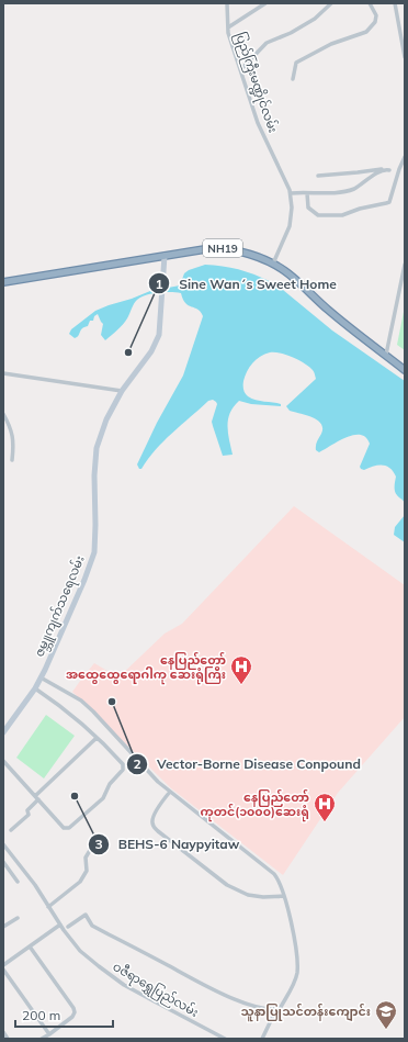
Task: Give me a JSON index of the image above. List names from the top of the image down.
{
  "streets": {
    "highway": ["NH19"],
    "main road": ["ဇမ္ဘူကျက်သရေလမ်း"],
    "street": ["ပြည်ကြီးမဏ္ဍိုင်လမ်း", "ဝဇီရာရွှေပြည်လမ်း"]
  },
  "crossings": [
    ["ပြည်ကြီးမဏ္ဍိုင်လမ်း", "NH19"],
    ["NH19", "ဇမ္ဘူကျက်သရေလမ်း"]
  ],
  "places": {
    "other": ["Sine Wan´s Sweet Home", "Vector-Borne Disease Conpound", "BEHS-6 Naypyitaw"],
    "hospital": ["နေပြည်တော် အထွေထွေရောဂါကု ဆေးရုံကြီး", "နေပြည်တော် ကုတင်(၁၀၀၀)ဆေးရုံ"],
    "school or university": ["သူနာပြုသင်တန်းကျောင်း"]
  },
  "scale_bar": "200 m"
}
